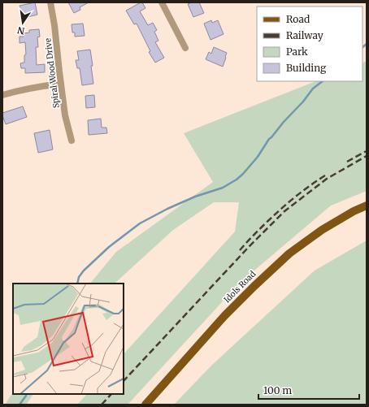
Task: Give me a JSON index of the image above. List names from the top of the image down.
{
  "streets": {
    "main road": ["Idols Road"],
    "street": ["Spiral Wood Drive"]
  },
  "legend": [
    "Road",
    "Railway",
    "Park",
    "Building"
  ],
  "scale_bar": "100 m",
  "north": "bottom"
}
